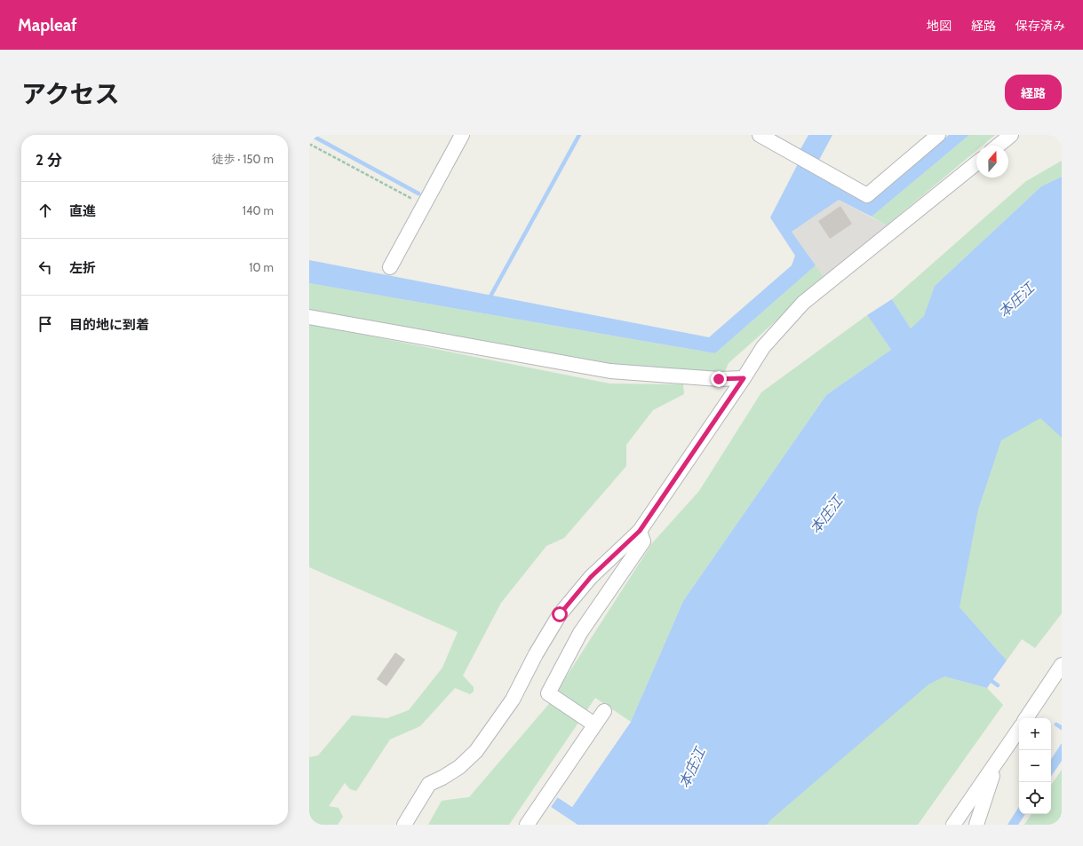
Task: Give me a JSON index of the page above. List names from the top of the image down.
{
  "water": ["本庄江"],
  "north": "top",
  "page": {
    "header": "Mapleaf",
    "nav": ["地図", "経路", "保存済み"],
    "title": "アクセス",
    "buttons": "経路",
    "heading": ["2 分", "徒歩 · 150 m"],
    "list": [
      ["直進", "140 m"],
      ["左折", "10 m"],
      "目的地に到着"
    ],
    "map_buttons": ["+", "−"]
  }
}
